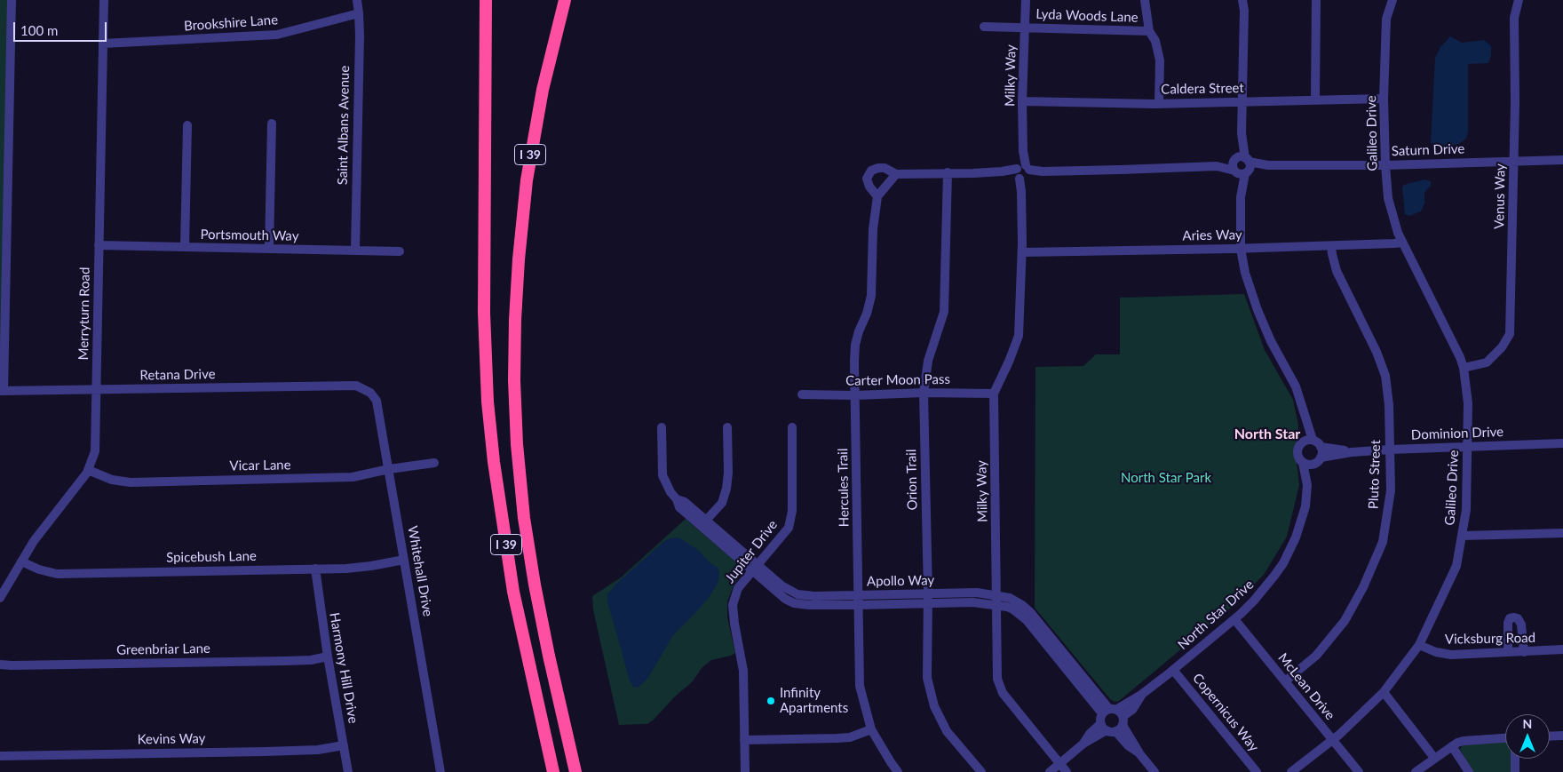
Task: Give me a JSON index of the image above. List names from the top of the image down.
{
  "streets": {
    "highway": ["I 39"],
    "street": [
      "Lyda Woods Lane",
      "Brookshire Lane",
      "Milky Way",
      "Caldera Street",
      "Saint Albans Avenue",
      "Galileo Drive",
      "Saturn Drive",
      "Venus Way",
      "Portsmouth Way",
      "Aries Way",
      "Merryturn Road",
      "Retana Drive",
      "Carter Moon Pass",
      "Dominion Drive",
      "Vicar Lane",
      "Pluto Street",
      "Orion Trail",
      "Hercules Trail",
      "Jupiter Drive",
      "Spicebush Lane",
      "Whitehall Drive",
      "Apollo Way",
      "North Star Drive",
      "Vicksburg Road",
      "Greenbriar Lane",
      "Harmony Hill Drive",
      "McLean Drive",
      "Copernicus Way",
      "Kevins Way"
    ]
  },
  "crossings": [
    ["Lyda Woods Lane", "Milky Way"],
    ["Brookshire Lane", "Saint Albans Avenue"],
    ["Brookshire Lane", "Merryturn Road"],
    ["Milky Way", "Caldera Street"],
    ["Milky Way", "Saturn Drive"],
    ["Milky Way", "Aries Way"],
    ["Milky Way", "Carter Moon Pass"],
    ["Milky Way", "Apollo Way"],
    ["Caldera Street", "Galileo Drive"],
    ["Saint Albans Avenue", "Portsmouth Way"],
    ["Galileo Drive", "Saturn Drive"],
    ["Galileo Drive", "Venus Way"],
    ["Galileo Drive", "Aries Way"],
    ["Galileo Drive", "Dominion Drive"],
    ["Galileo Drive", "Vicksburg Road"],
    ["Galileo Drive", "McLean Drive"],
    ["Saturn Drive", "Venus Way"],
    ["Saturn Drive", "Orion Trail"],
    ["Saturn Drive", "Hercules Trail"],
    ["Portsmouth Way", "Merryturn Road"],
    ["Aries Way", "Pluto Street"],
    ["Merryturn Road", "Retana Drive"],
    ["Merryturn Road", "Vicar Lane"],
    ["Merryturn Road", "Spicebush Lane"],
    ["Retana Drive", "Whitehall Drive"],
    ["Carter Moon Pass", "Orion Trail"],
    ["Carter Moon Pass", "Hercules Trail"],
    ["Dominion Drive", "Pluto Street"],
    ["Dominion Drive", "North Star Drive"],
    ["Vicar Lane", "Whitehall Drive"],
    ["Pluto Street", "McLean Drive"],
    ["Orion Trail", "Apollo Way"],
    ["Hercules Trail", "Apollo Way"],
    ["Jupiter Drive", "Apollo Way"],
    ["Spicebush Lane", "Whitehall Drive"],
    ["Spicebush Lane", "Harmony Hill Drive"],
    ["Apollo Way", "North Star Drive"],
    ["North Star Drive", "McLean Drive"],
    ["North Star Drive", "Copernicus Way"],
    ["Greenbriar Lane", "Harmony Hill Drive"],
    ["Harmony Hill Drive", "Kevins Way"]
  ],
  "districts": ["North Star"],
  "parks": ["North Star Park"],
  "places": ["Infinity Apartments"],
  "scale_bar": "100 m",
  "north": "top"
}
